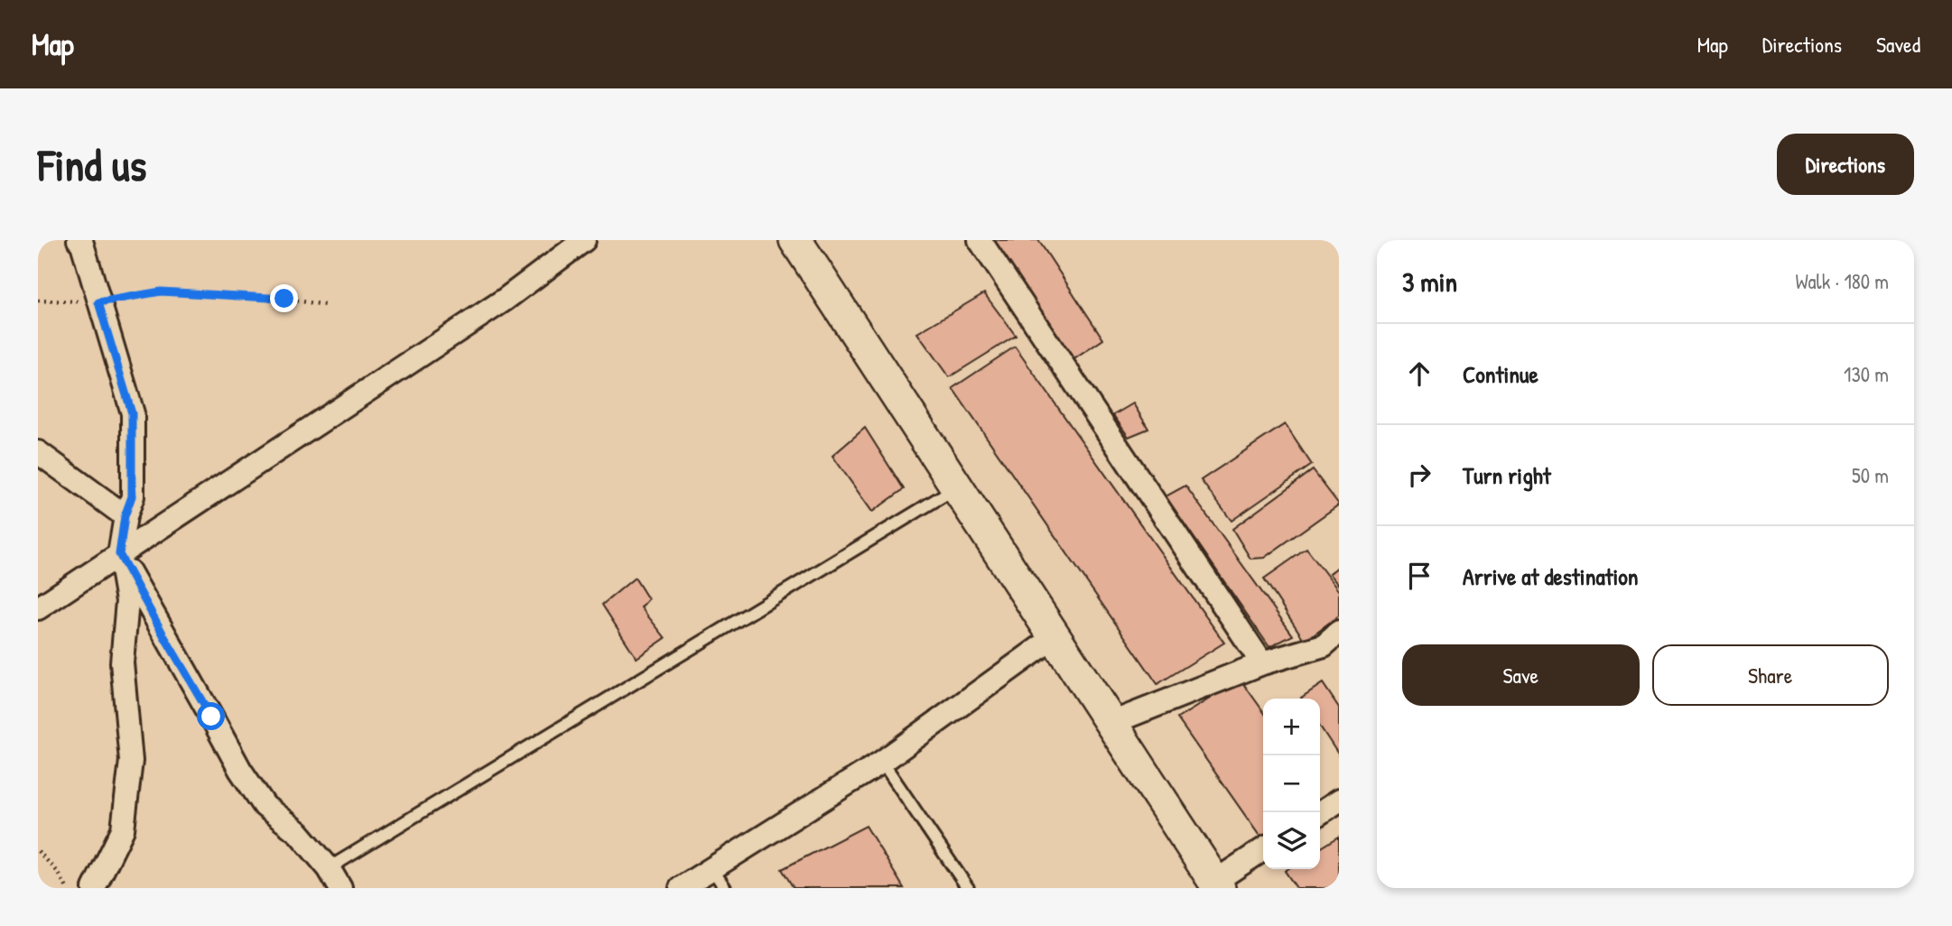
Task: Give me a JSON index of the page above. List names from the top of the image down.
{
  "page": {
    "header": "Map",
    "nav": ["Map", "Directions", "Saved"],
    "buttons": [
      "Directions",
      ["Save", "Share"]
    ],
    "title": "Find us",
    "heading": ["3 min", "Walk · 180 m"],
    "list": [
      ["Continue", "130 m"],
      ["Turn right", "50 m"],
      "Arrive at destination"
    ],
    "map_buttons": ["+", "−"]
  }
}
